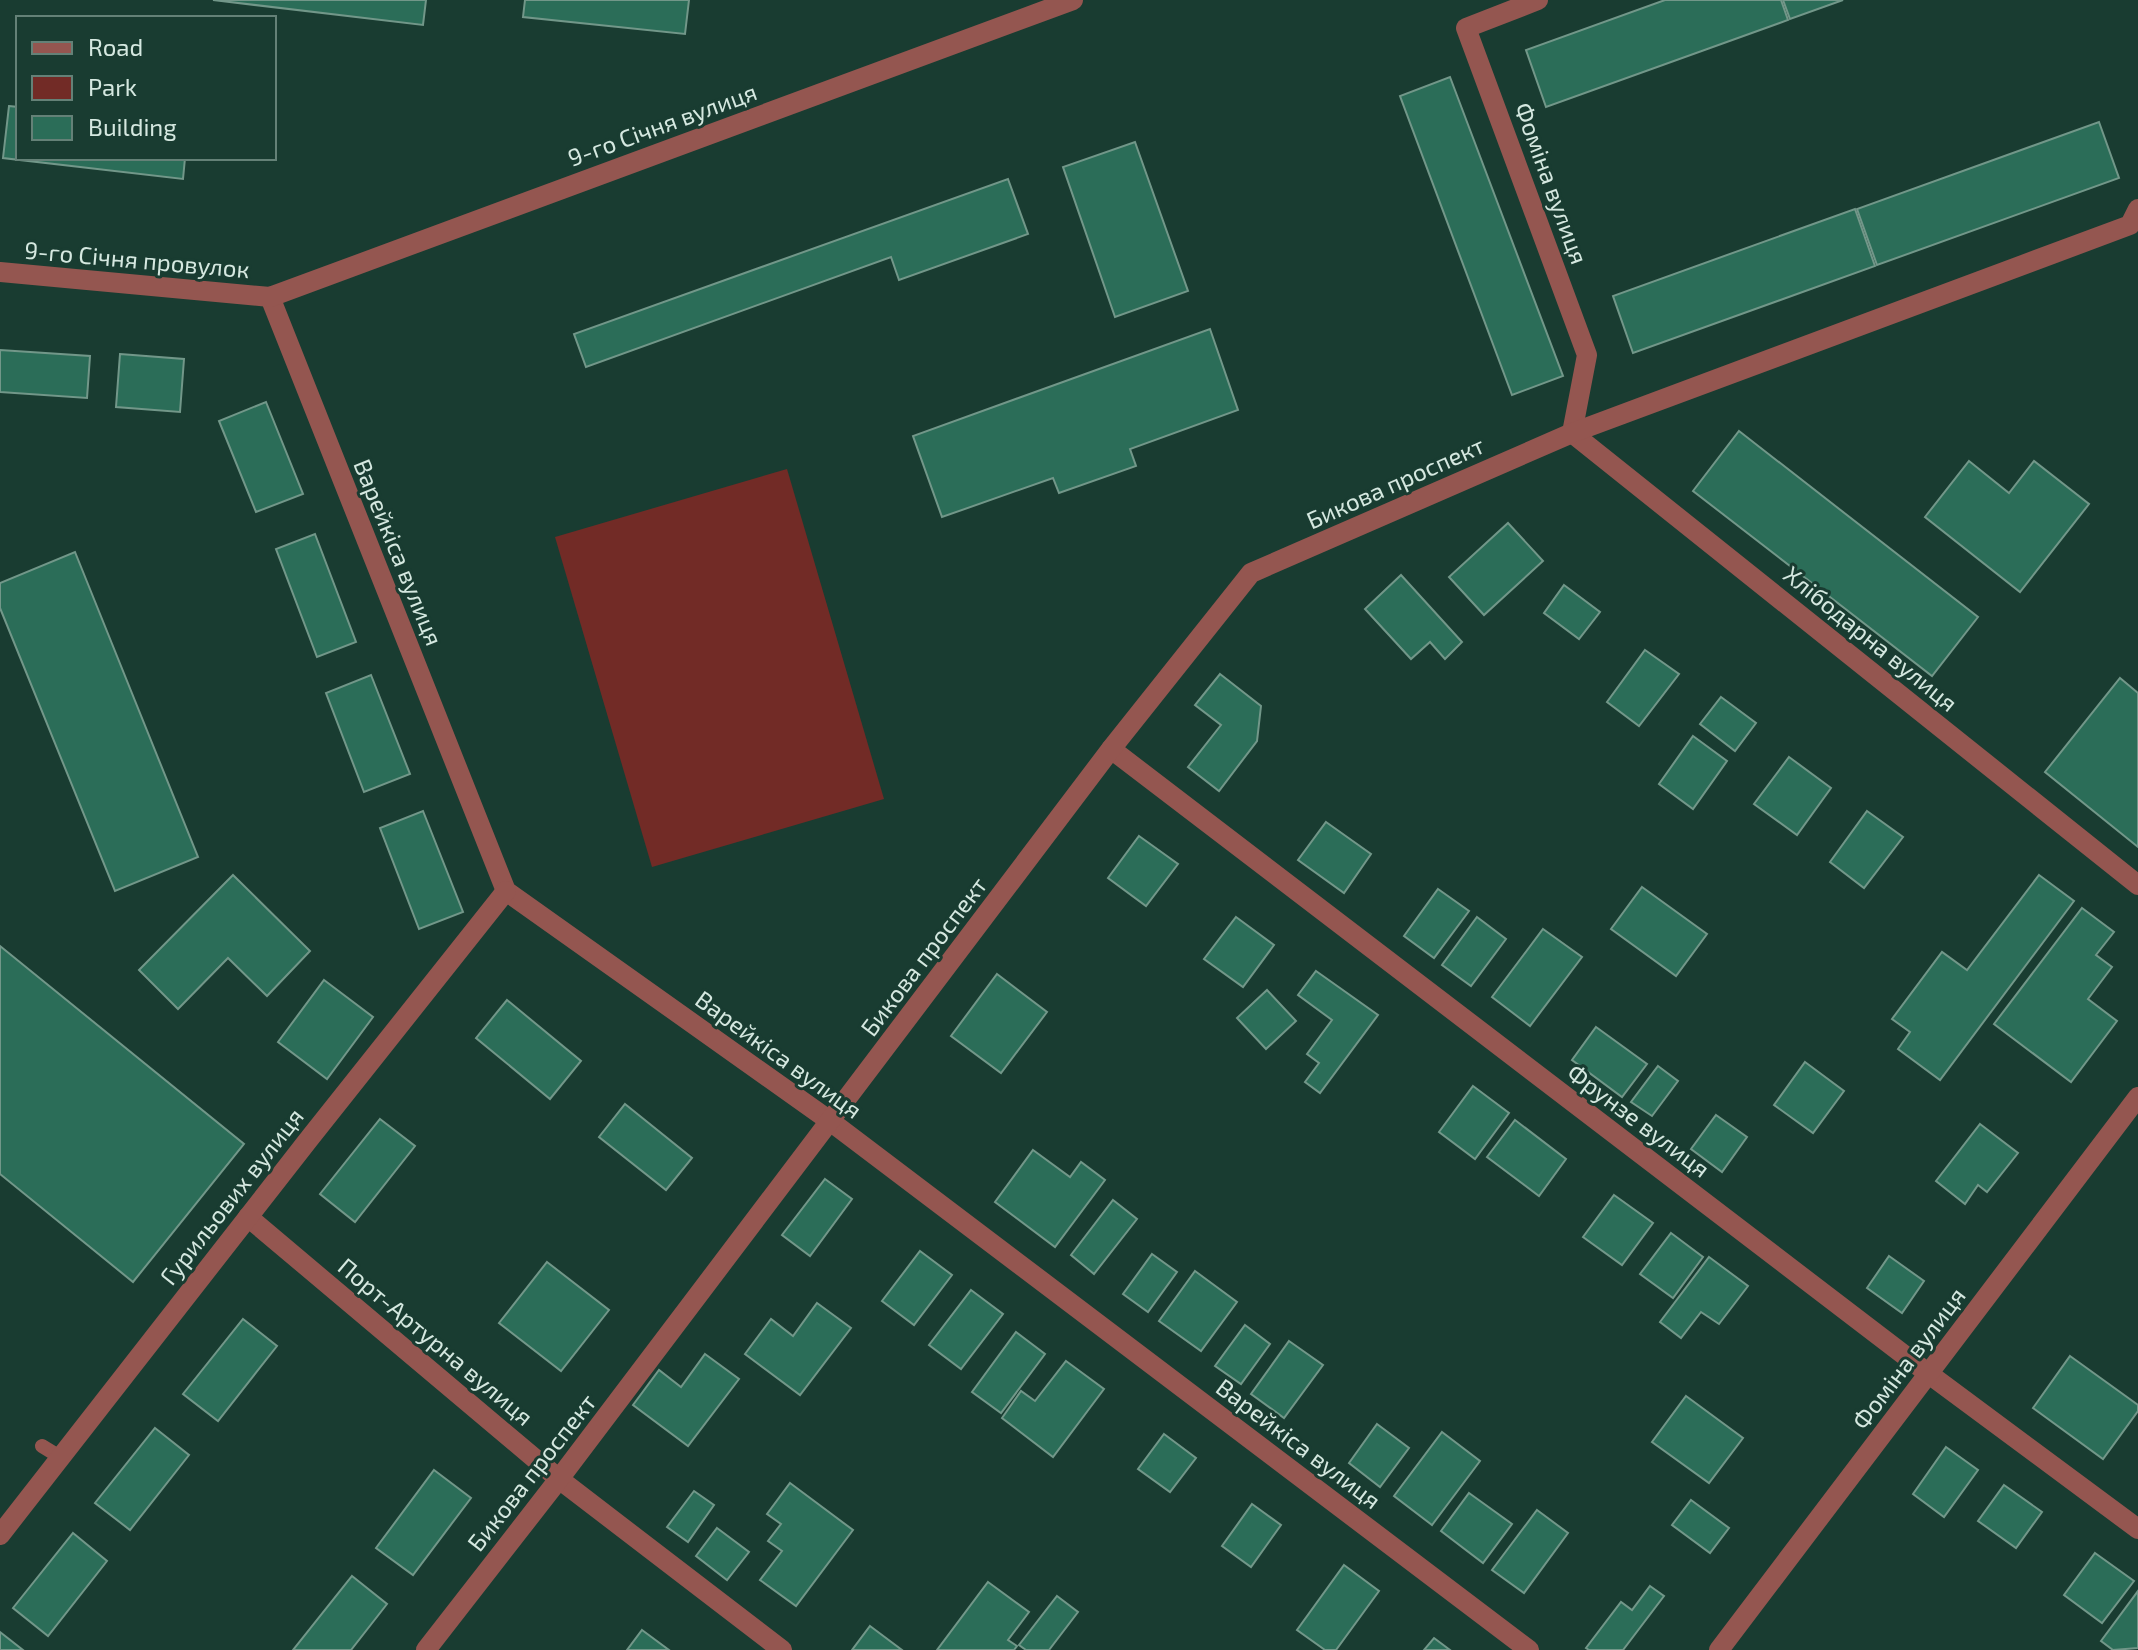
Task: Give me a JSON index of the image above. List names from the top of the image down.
{
  "streets": {
    "street": [
      "9-го Січня вулиця",
      "Фоміна вулиця",
      "9-го Січня провулок",
      "Бикова проспект",
      "Варейкіса вулиця",
      "Хлібодарна вулиця",
      "Фрунзе вулиця",
      "Гурильових вулиця",
      "Порт-Артурна вулиця"
    ]
  },
  "crossings": [
    ["9-го Січня вулиця", "9-го Січня провулок"],
    ["9-го Січня вулиця", "Варейкіса вулиця"],
    ["Фоміна вулиця", "Бикова проспект"],
    ["Фоміна вулиця", "Хлібодарна вулиця"],
    ["Фоміна вулиця", "Фрунзе вулиця"],
    ["9-го Січня провулок", "Варейкіса вулиця"],
    ["Бикова проспект", "Варейкіса вулиця"],
    ["Бикова проспект", "Хлібодарна вулиця"],
    ["Бикова проспект", "Фрунзе вулиця"],
    ["Бикова проспект", "Порт-Артурна вулиця"],
    ["Варейкіса вулиця", "Гурильових вулиця"],
    ["Гурильових вулиця", "Порт-Артурна вулиця"]
  ],
  "legend": ["Road", "Park", "Building"]
}
